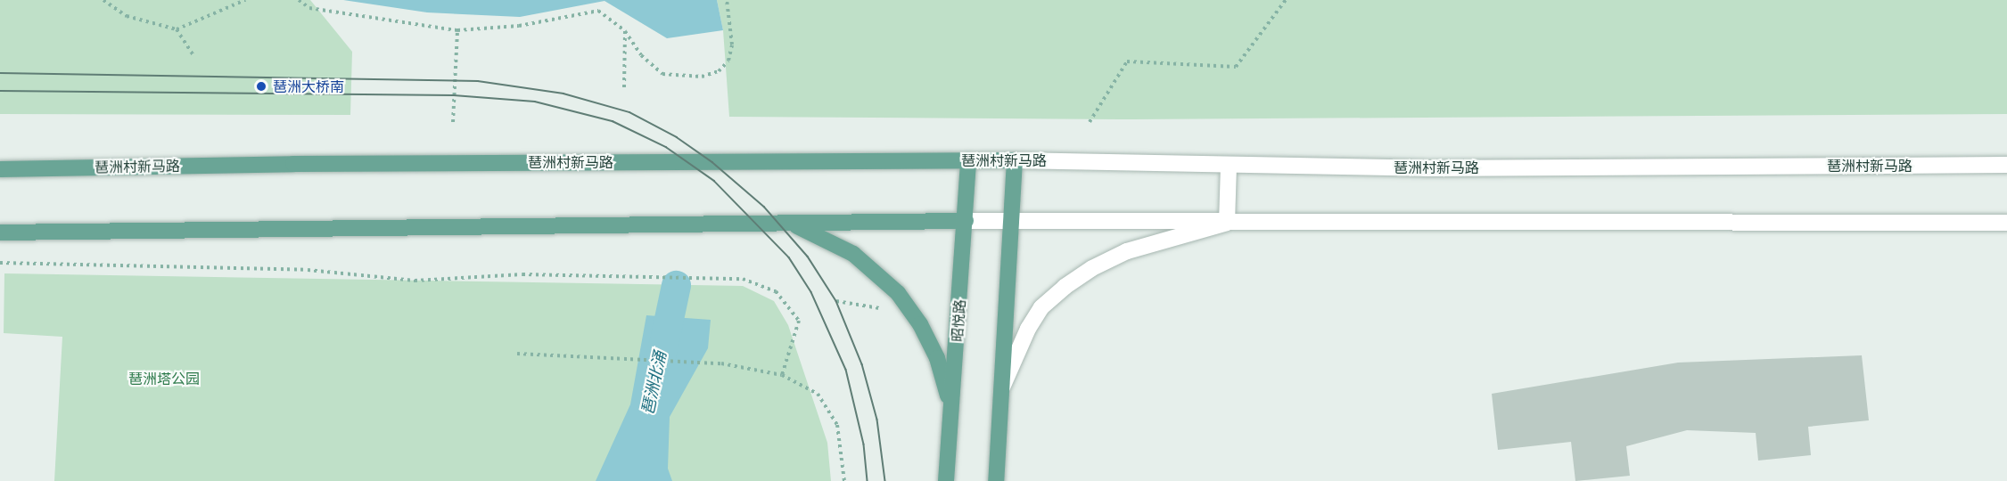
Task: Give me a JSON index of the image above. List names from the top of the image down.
{
  "streets": {
    "main road": ["琶洲村新马路", "昭悦路"]
  },
  "crossings": [
    ["琶洲村新马路", "昭悦路"]
  ],
  "water": ["琶洲北涌"],
  "parks": ["琶洲塔公园"],
  "places": ["琶洲大桥南"]
}
